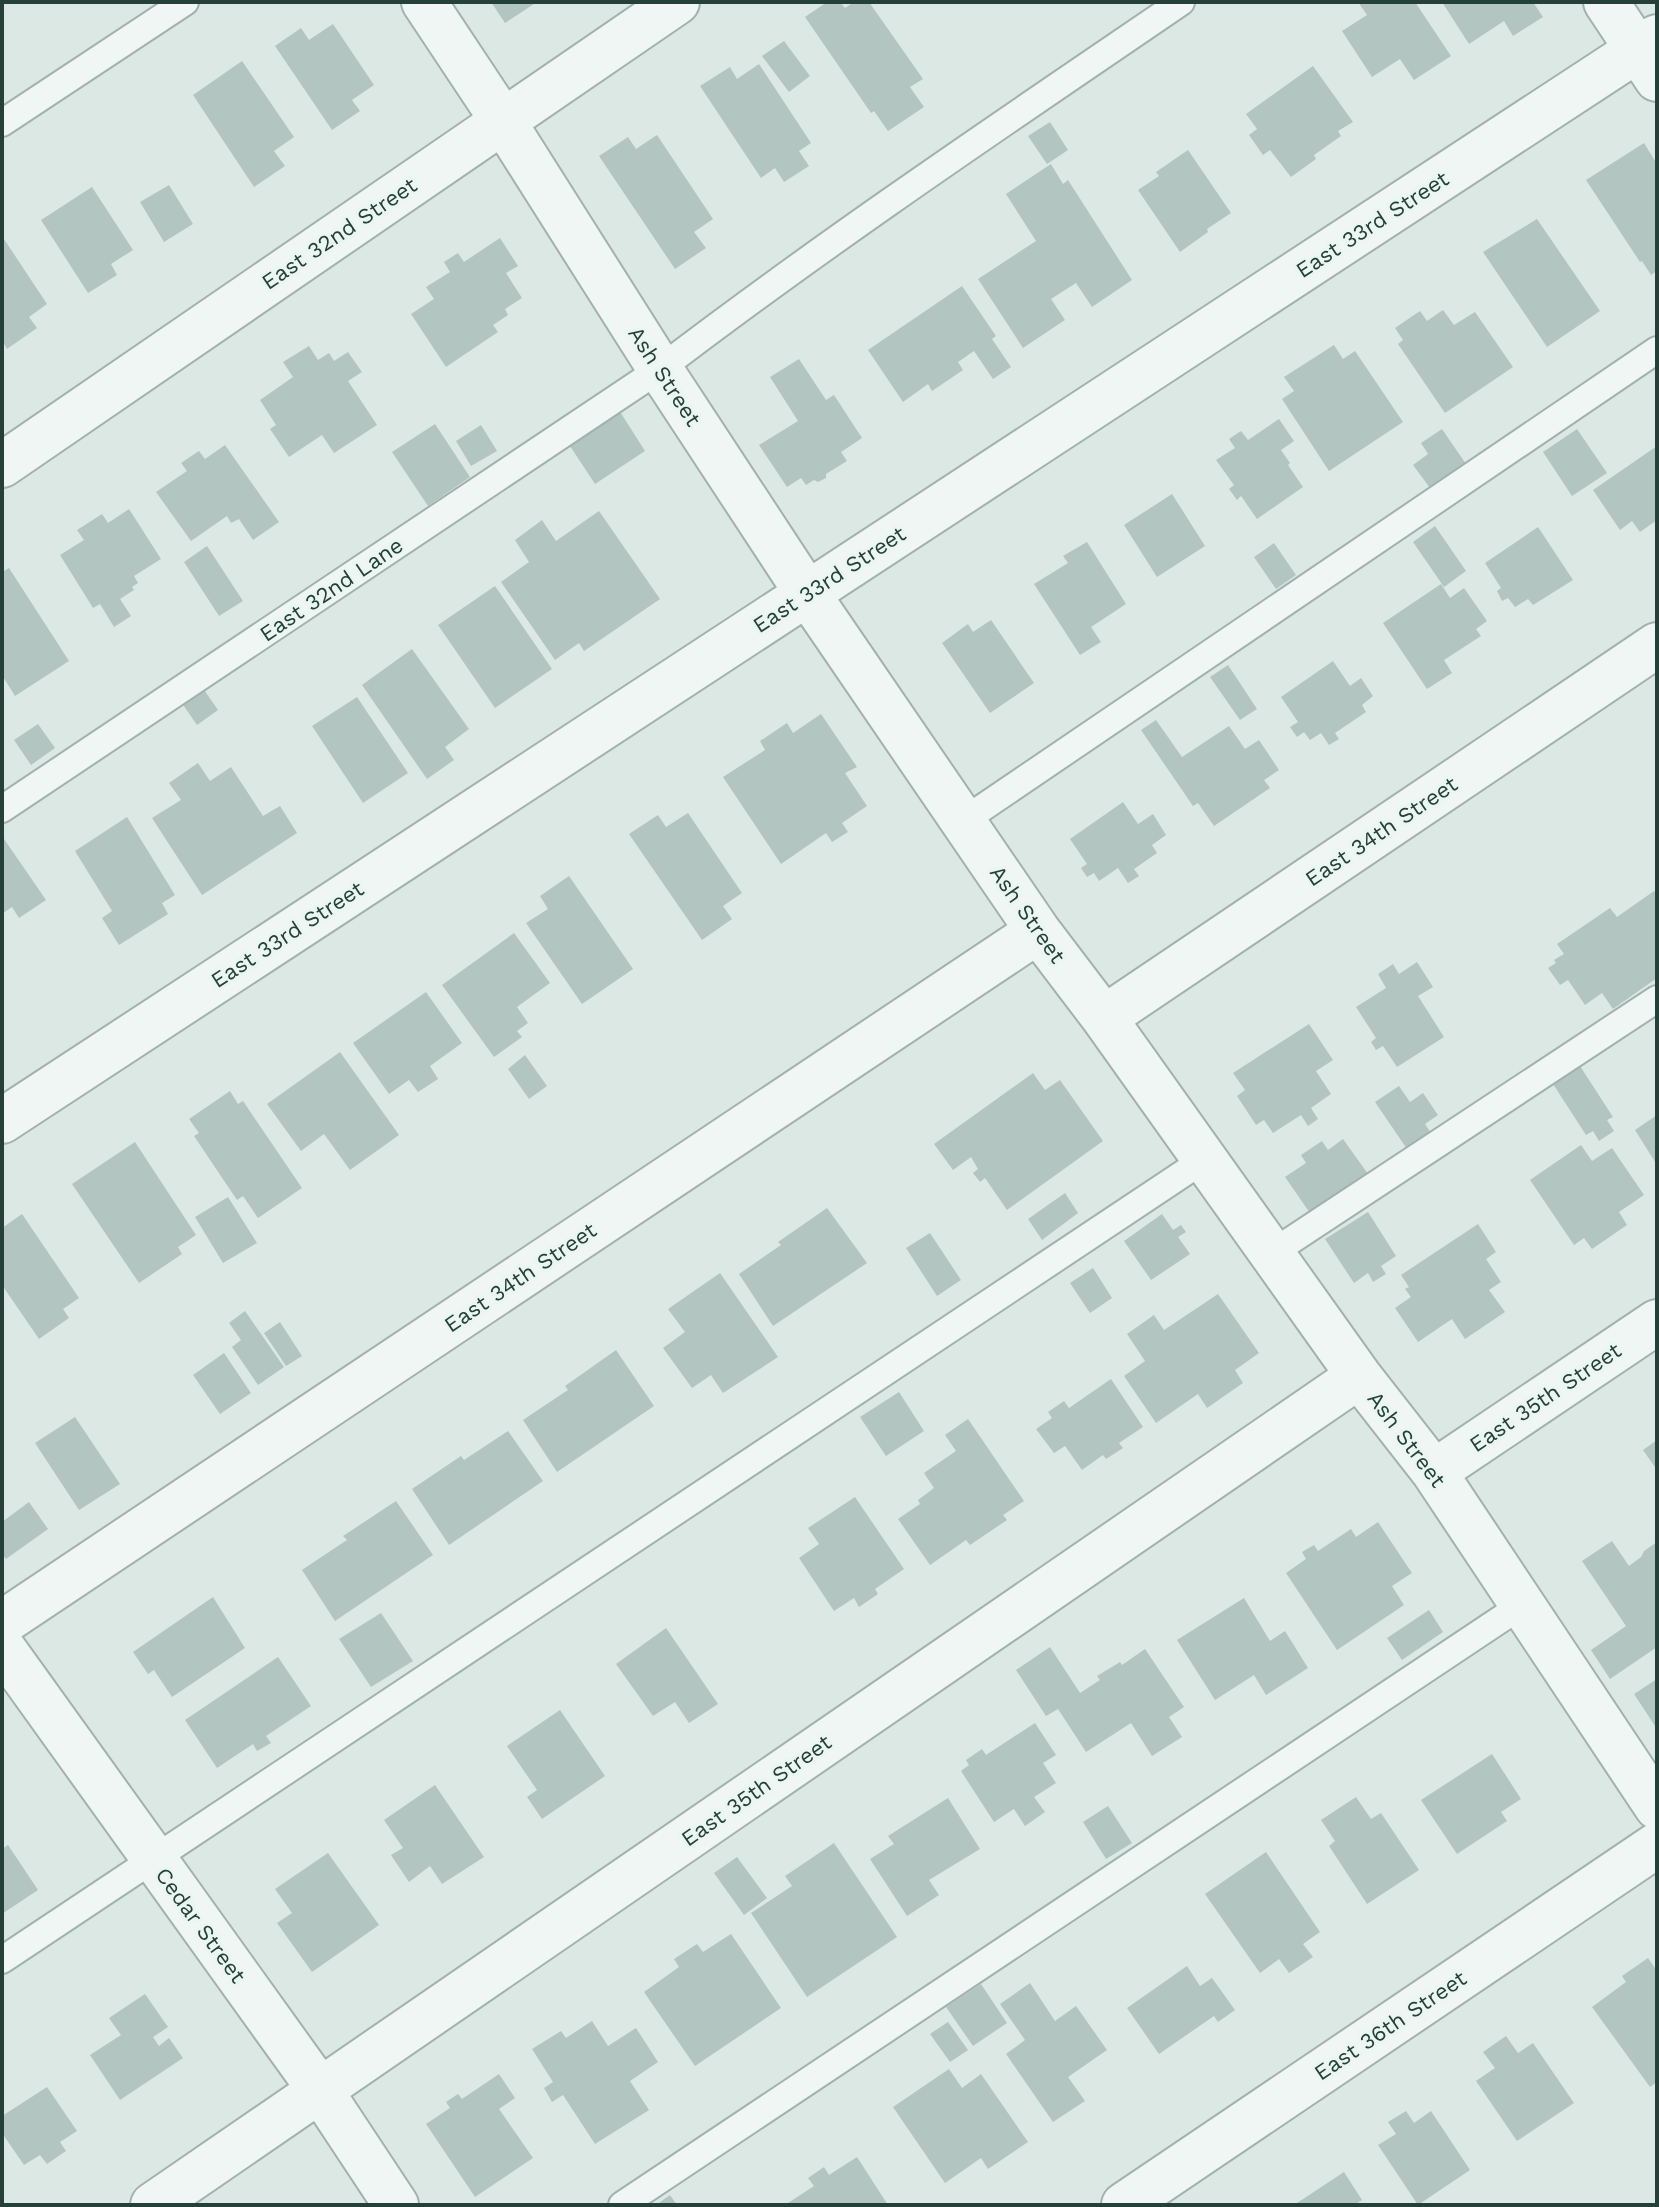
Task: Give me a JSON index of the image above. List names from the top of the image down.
{
  "streets": {
    "street": [
      "East 33rd Street",
      "East 32nd Street",
      "Ash Street",
      "East 34th Street",
      "East 35th Street",
      "Cedar Street",
      "East 36th Street"
    ],
    "lane": ["East 32nd Lane"]
  },
  "crossings": [
    ["East 33rd Street", "Ash Street"],
    ["East 32nd Street", "Ash Street"],
    ["Ash Street", "East 32nd Lane"],
    ["Ash Street", "East 34th Street"],
    ["Ash Street", "East 35th Street"],
    ["East 35th Street", "Cedar Street"]
  ]
}
